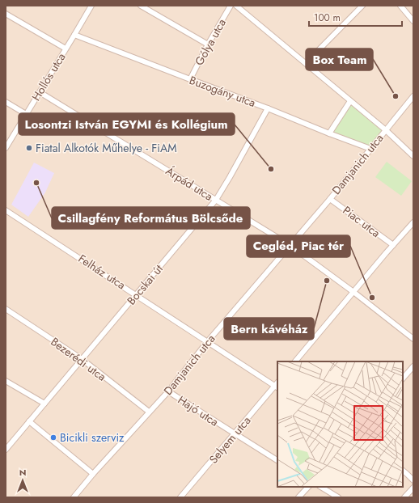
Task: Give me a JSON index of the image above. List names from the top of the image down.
{
  "streets": {
    "street": [
      "Gólya utca",
      "Hollós utca",
      "Buzogány utca",
      "Damjanich utca",
      "Árpád utca",
      "Piac utca",
      "Felház utca",
      "Bocskai út",
      "Bezerédi utca",
      "Hajó utca",
      "Selyem utca"
    ]
  },
  "crossings": [
    ["Gólya utca", "Buzogány utca"],
    ["Hollós utca", "Buzogány utca"],
    ["Hollós utca", "Árpád utca"],
    ["Buzogány utca", "Damjanich utca"],
    ["Buzogány utca", "Bocskai út"],
    ["Damjanich utca", "Árpád utca"],
    ["Damjanich utca", "Piac utca"],
    ["Damjanich utca", "Felház utca"],
    ["Damjanich utca", "Bezerédi utca"],
    ["Damjanich utca", "Hajó utca"],
    ["Árpád utca", "Bocskai út"],
    ["Felház utca", "Bocskai út"],
    ["Felház utca", "Selyem utca"],
    ["Bocskai út", "Bezerédi utca"],
    ["Hajó utca", "Selyem utca"]
  ],
  "places": [
    "Box Team",
    "Fiatal Alkotók Műhelye - FiAM",
    "Losontzi István EGYMI és Kollégium",
    "Csillagfény Református Bölcsőde",
    "Bern kávéház",
    "Cegléd, Piac tér",
    "Bicikli szerviz"
  ],
  "scale_bar": "100 m",
  "north": "top"
}
